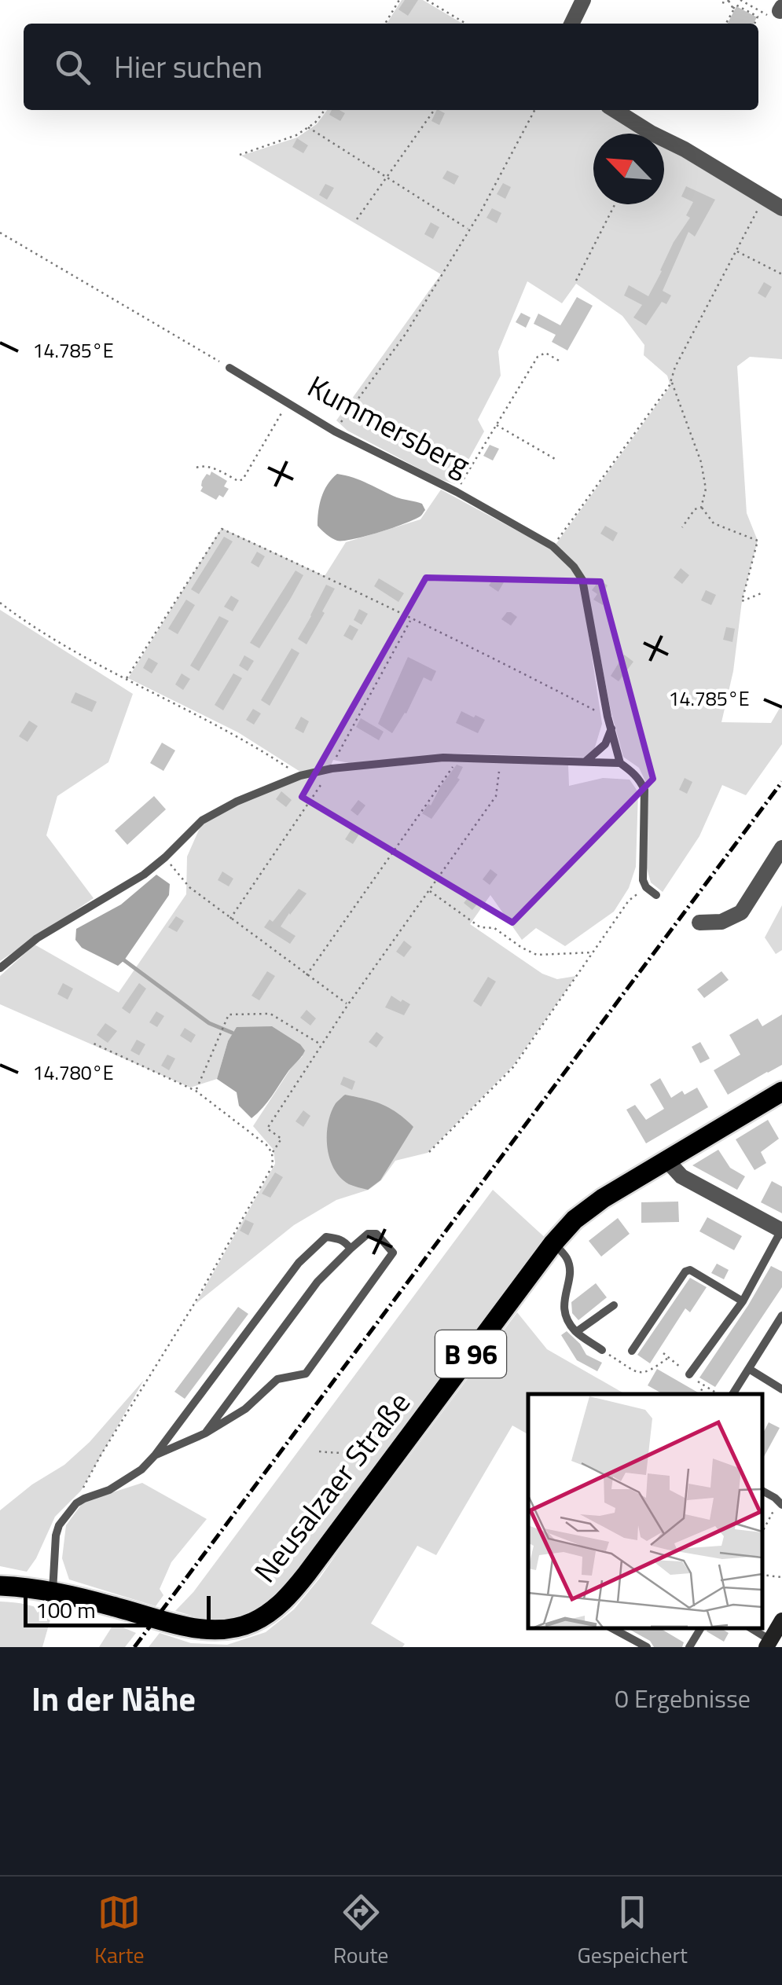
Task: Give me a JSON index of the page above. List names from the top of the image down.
{
  "streets": {
    "main road": ["B 96", "Neusalzaer Straße"],
    "lane": ["Kummersberg"]
  },
  "scale_bar": "100 m",
  "north": "top left",
  "page": {
    "search": "Hier suchen",
    "scale": "100 m",
    "heading": ["In der Nähe", "0 Ergebnisse"],
    "nav": ["Karte", "Route", "Gespeichert"]
  },
  "coordinates": ["14.785°E", "14.780°E"]
}
